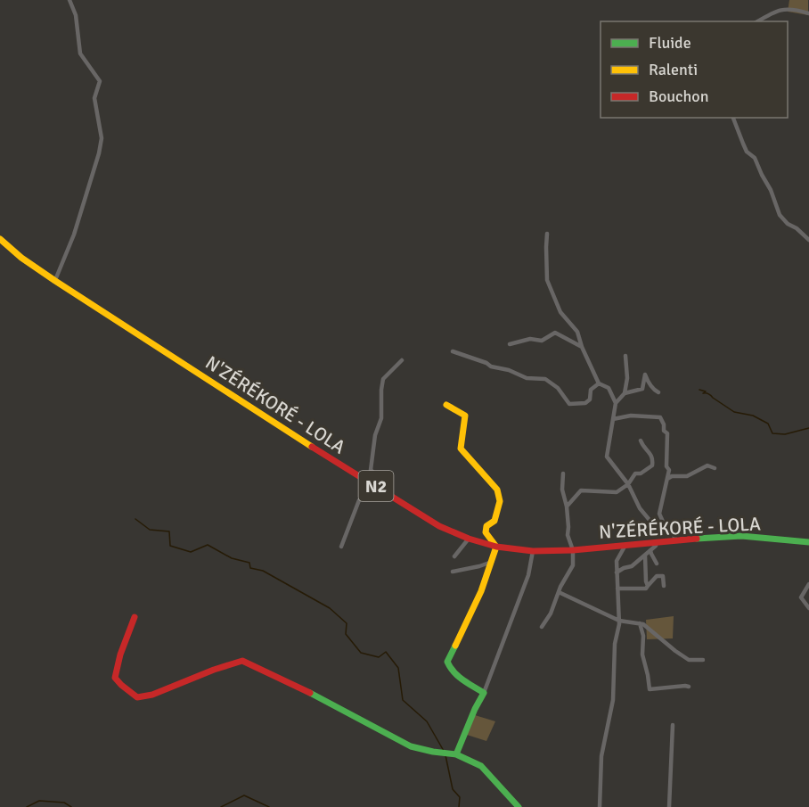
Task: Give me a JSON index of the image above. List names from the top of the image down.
{
  "streets": {
    "main road": ["N'ZÉRÉKORÉ - LOLA", "N2"]
  },
  "legend": ["Fluide", "Ralenti", "Bouchon"]
}
